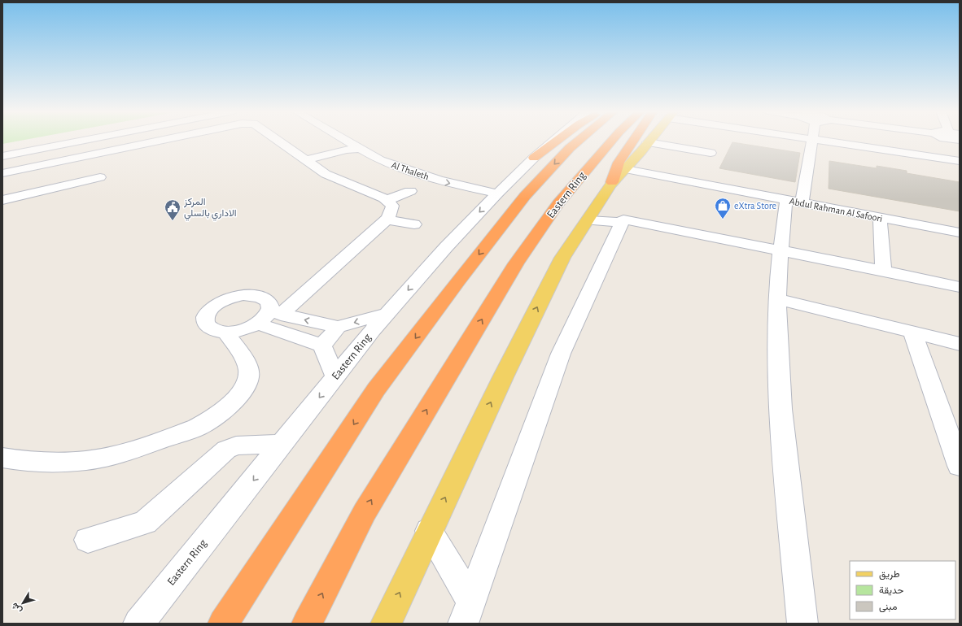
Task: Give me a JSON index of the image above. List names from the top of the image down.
{
  "streets": {
    "highway": ["Eastern Ring"],
    "street": ["Al Thaleth", "Abdul Rahman Al Safoori"]
  },
  "crossings": [
    ["Al Thaleth", "Eastern Ring"]
  ],
  "places": {
    "shop": ["eXtra Store"],
    "public building": ["المركز الاداري بالسلي"]
  },
  "legend": ["طريق", "حديقة", "مبنى"],
  "north": "bottom left"
}
